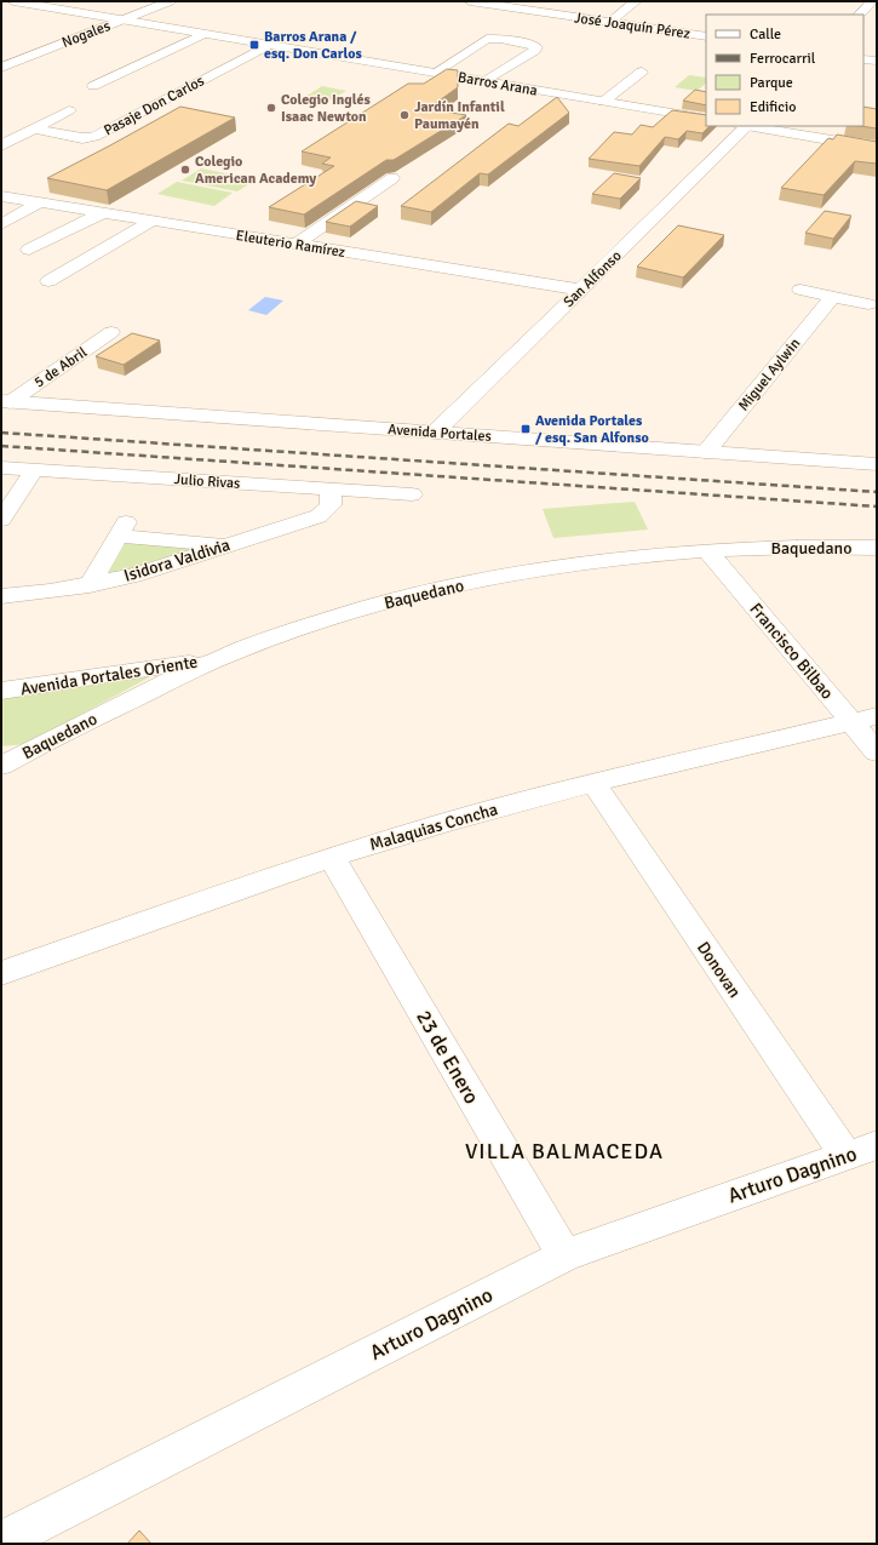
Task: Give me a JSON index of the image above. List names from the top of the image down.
{
  "streets": {
    "street": [
      "José Joaquín Pérez",
      "Nogales",
      "Barros Arana",
      "Pasaje Don Carlos",
      "Eleuterio Ramírez",
      "San Alfonso",
      "5 de Abril",
      "Miguel Aylwin",
      "Avenida Portales",
      "Julio Rivas",
      "Baquedano",
      "Isidora Valdivia",
      "Francisco Bilbao",
      "Avenida Portales Oriente",
      "Malaquias Concha",
      "Donovan",
      "23 de Enero",
      "Arturo Dagnino"
    ]
  },
  "crossings": [
    ["Nogales", "Barros Arana"],
    ["Barros Arana", "Pasaje Don Carlos"],
    ["Eleuterio Ramírez", "San Alfonso"],
    ["San Alfonso", "Avenida Portales"],
    ["5 de Abril", "Avenida Portales"],
    ["Miguel Aylwin", "Avenida Portales"],
    ["Julio Rivas", "Isidora Valdivia"],
    ["Baquedano", "Francisco Bilbao"],
    ["Baquedano", "Avenida Portales Oriente"],
    ["Francisco Bilbao", "Malaquias Concha"],
    ["Malaquias Concha", "Donovan"],
    ["Malaquias Concha", "23 de Enero"],
    ["Donovan", "Arturo Dagnino"],
    ["23 de Enero", "Arturo Dagnino"]
  ],
  "districts": ["VILLA BALMACEDA"],
  "places": {
    "transit": ["Barros Arana / esq. Don Carlos", "Avenida Portales / esq. San Alfonso"],
    "other": ["Colegio Inglés Isaac Newton", "Jardín Infantil Paumayén", "Colegio American Academy"]
  },
  "legend": [
    "Calle",
    "Ferrocarril",
    "Parque",
    "Edificio"
  ]
}
